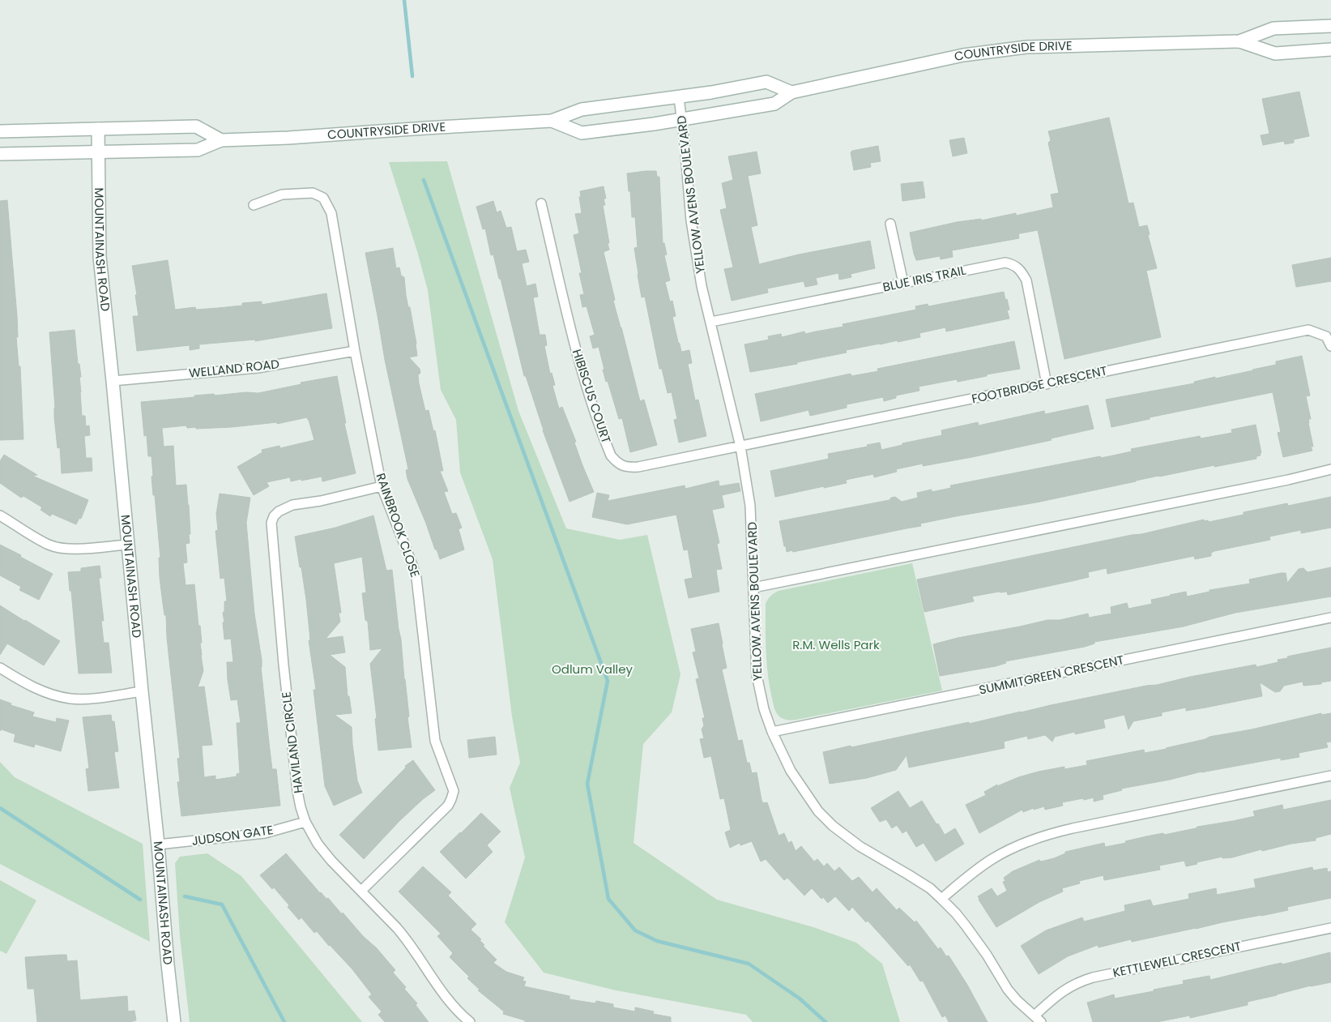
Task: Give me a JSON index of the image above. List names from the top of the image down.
{
  "streets": {
    "main road": ["COUNTRYSIDE DRIVE", "MOUNTAINASH ROAD"],
    "street": [
      "YELLOW AVENS BOULEVARD",
      "BLUE IRIS TRAIL",
      "WELLAND ROAD",
      "FOOTBRIDGE CRESCENT",
      "HIBISCUS COURT",
      "RAINBROOK CLOSE",
      "SUMMITGREEN CRESCENT",
      "HAVILAND CIRCLE",
      "JUDSON GATE",
      "KETTLEWELL CRESCENT"
    ]
  },
  "crossings": [
    ["COUNTRYSIDE DRIVE", "YELLOW AVENS BOULEVARD"],
    ["COUNTRYSIDE DRIVE", "MOUNTAINASH ROAD"],
    ["YELLOW AVENS BOULEVARD", "BLUE IRIS TRAIL"],
    ["YELLOW AVENS BOULEVARD", "FOOTBRIDGE CRESCENT"],
    ["YELLOW AVENS BOULEVARD", "HIBISCUS COURT"],
    ["YELLOW AVENS BOULEVARD", "SUMMITGREEN CRESCENT"],
    ["YELLOW AVENS BOULEVARD", "KETTLEWELL CRESCENT"],
    ["MOUNTAINASH ROAD", "WELLAND ROAD"],
    ["MOUNTAINASH ROAD", "JUDSON GATE"],
    ["BLUE IRIS TRAIL", "FOOTBRIDGE CRESCENT"],
    ["WELLAND ROAD", "RAINBROOK CLOSE"],
    ["FOOTBRIDGE CRESCENT", "HIBISCUS COURT"],
    ["RAINBROOK CLOSE", "HAVILAND CIRCLE"],
    ["HAVILAND CIRCLE", "JUDSON GATE"]
  ],
  "parks": ["R.M. Wells Park", "Odlum Valley"]
}
